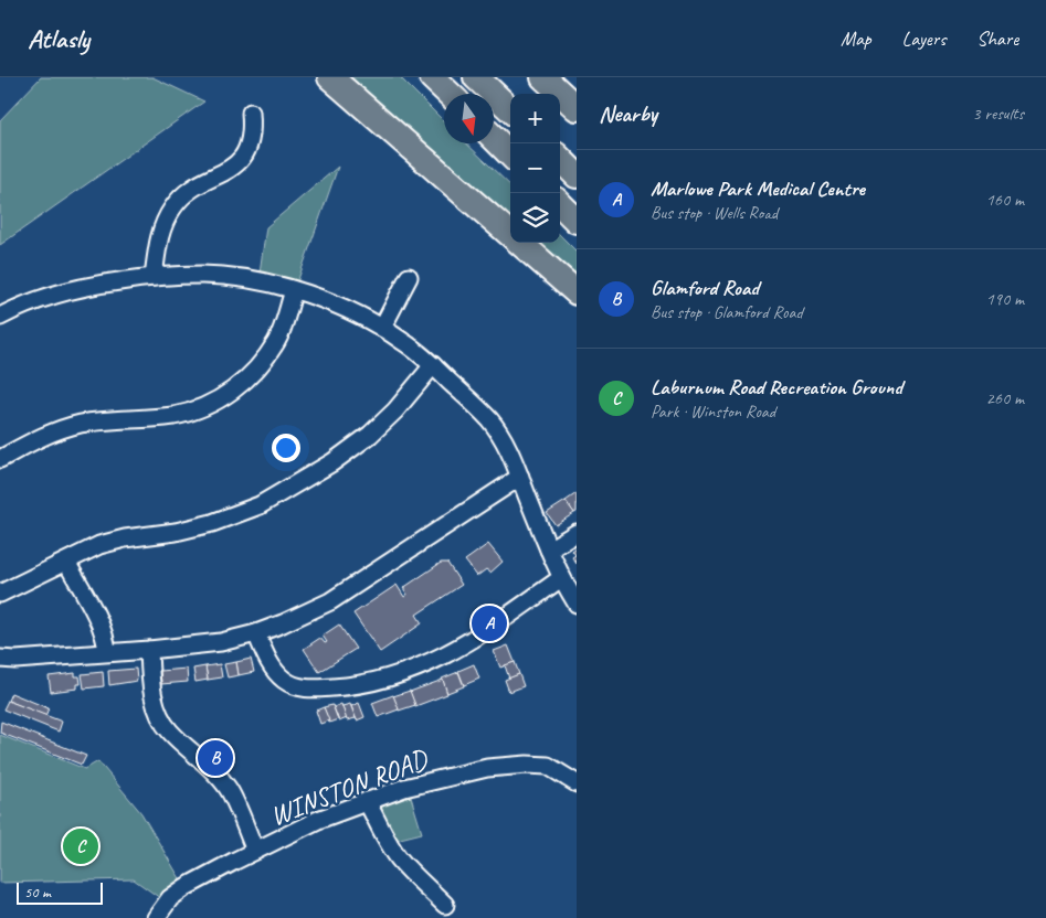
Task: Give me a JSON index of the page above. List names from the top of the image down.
{
  "streets": {
    "street": ["WINSTON ROAD"]
  },
  "scale_bar": "50 m",
  "north": "bottom",
  "page": {
    "header": "Atlasly",
    "nav": ["Map", "Layers", "Share"],
    "heading": ["Nearby", "3 results"],
    "map_buttons": ["+", "−"],
    "list": [
      {
        "mark": "A",
        "name": "Marlowe Park Medical Centre",
        "note": "Bus stop · Wells Road",
        "value": "160 m"
      },
      {
        "mark": "B",
        "name": "Glamford Road",
        "note": "Bus stop · Glamford Road",
        "value": "190 m"
      },
      {
        "mark": "C",
        "name": "Laburnum Road Recreation Ground",
        "note": "Park · Winston Road",
        "value": "260 m"
      }
    ],
    "pins": ["A", "B", "C"],
    "scale": "50 m"
  }
}
